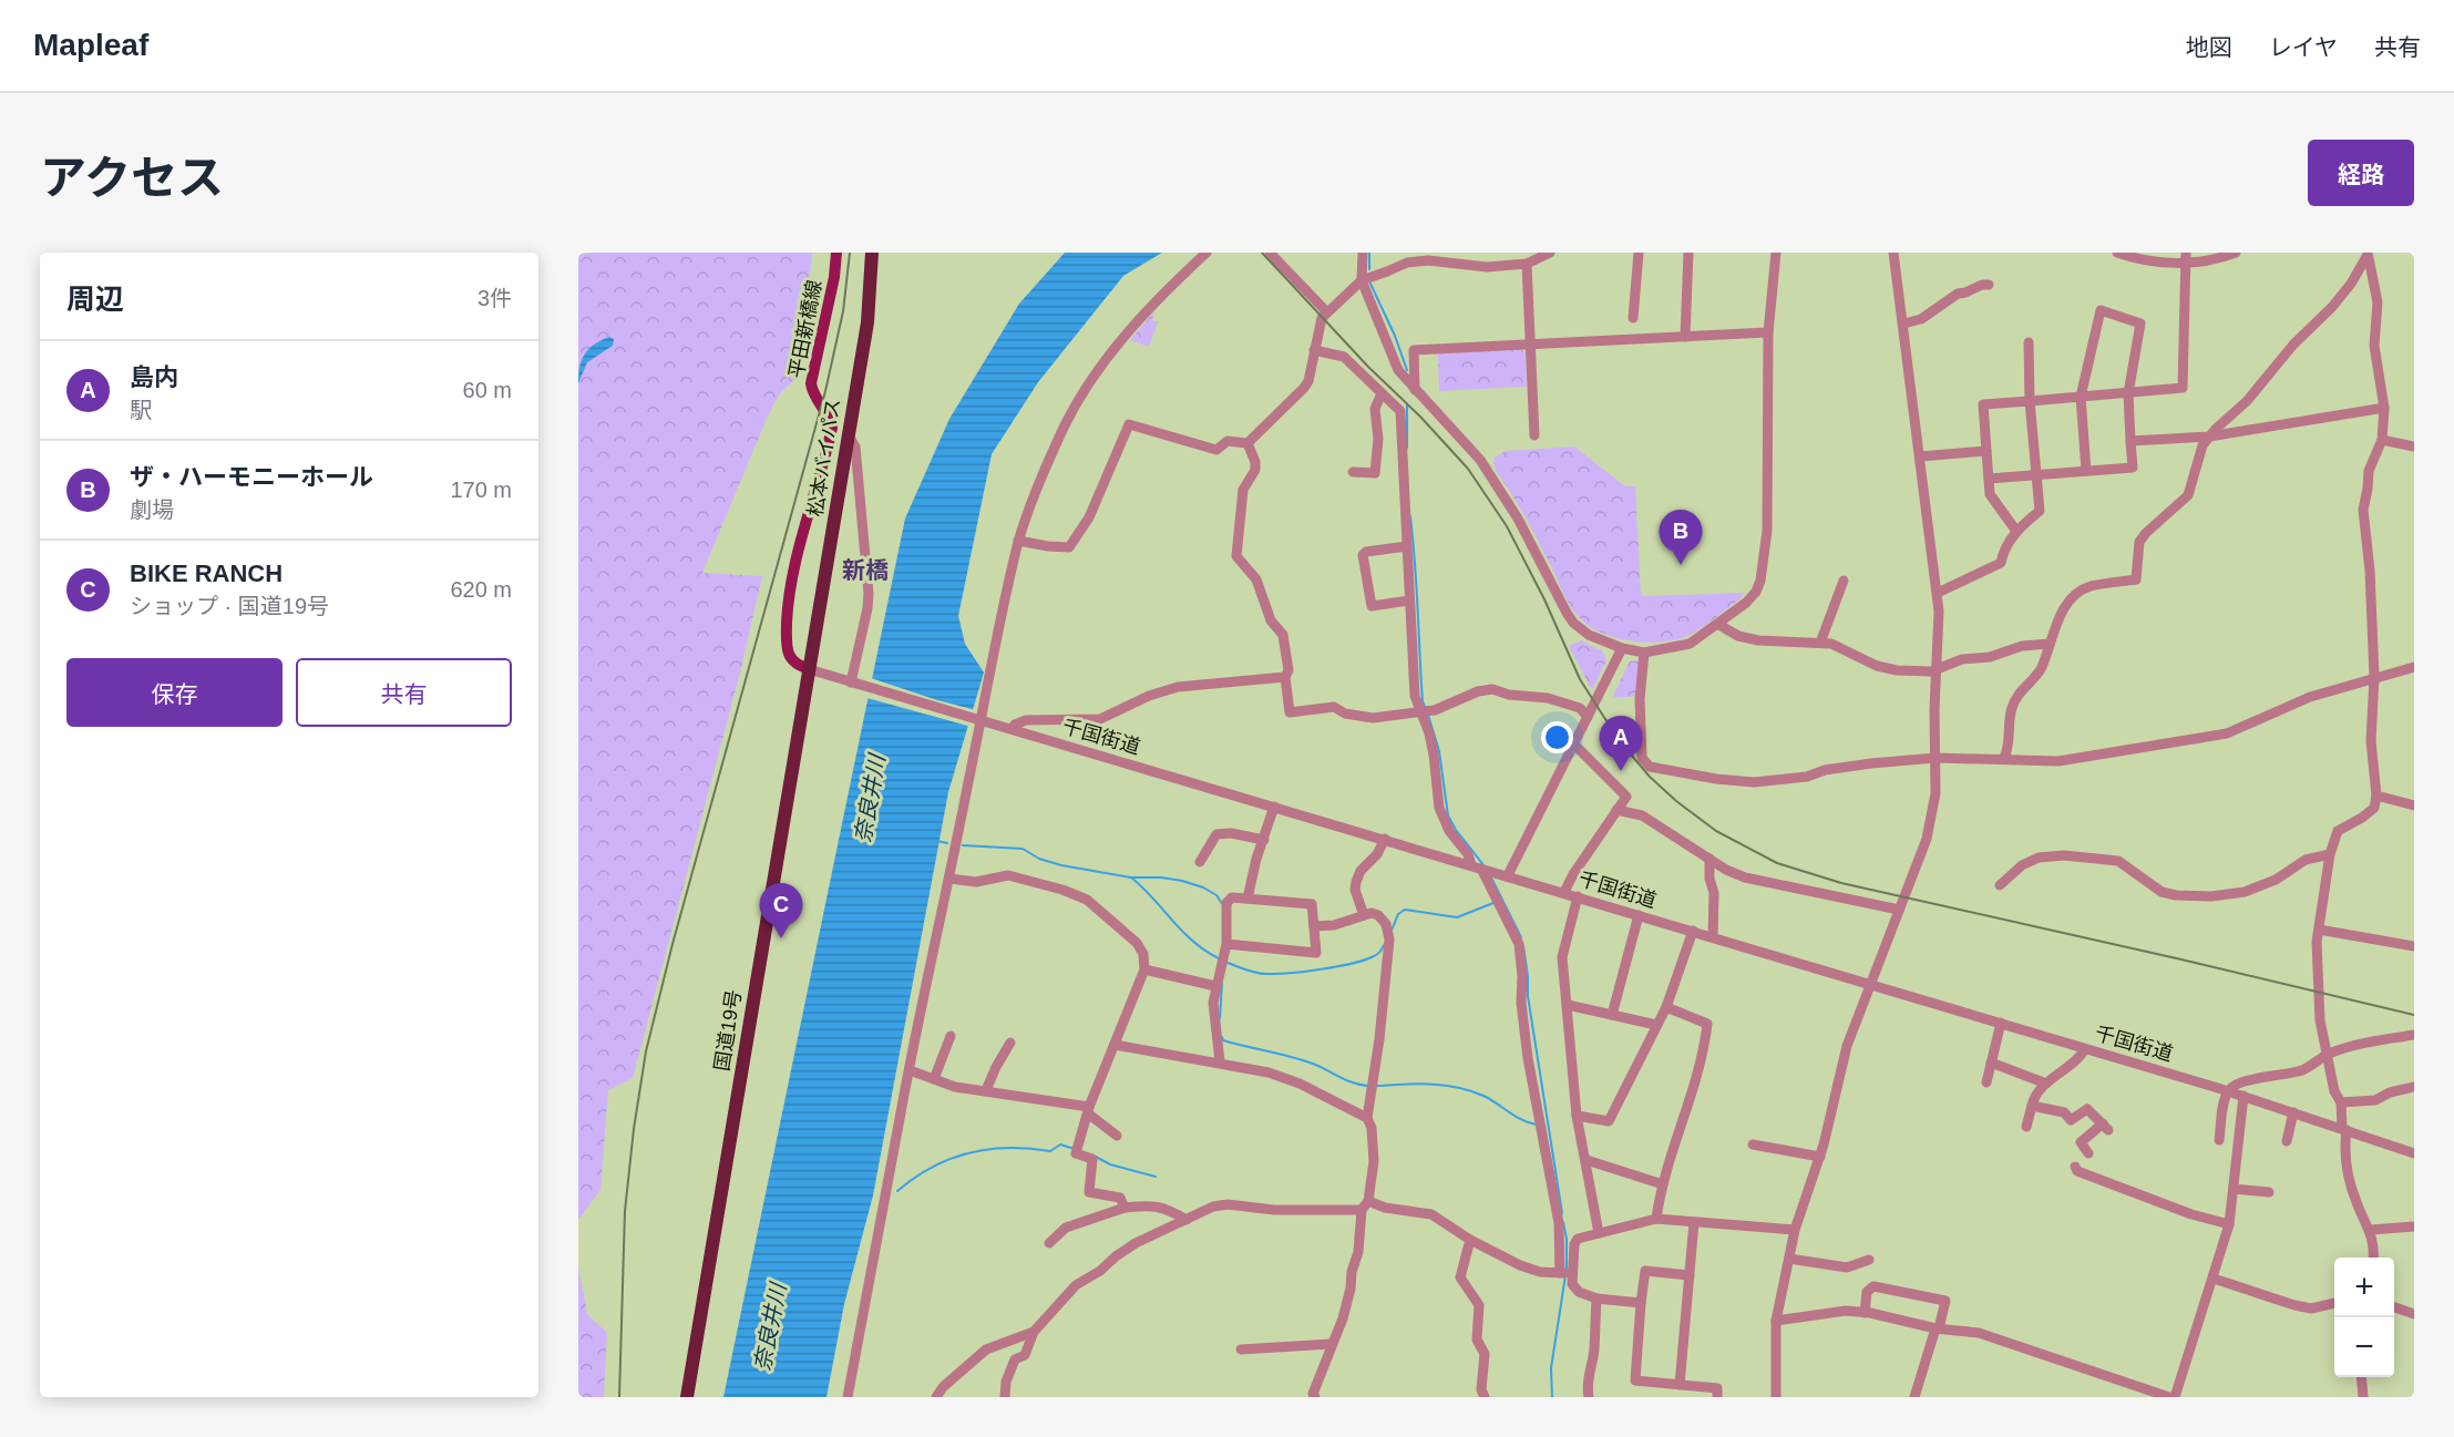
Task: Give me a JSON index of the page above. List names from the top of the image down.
{
  "streets": {
    "highway": ["松本バイパス", "国道19号"],
    "main road": ["平田新橋線"],
    "street": ["千国街道"]
  },
  "crossings": [
    ["平田新橋線", "松本バイパス"],
    ["平田新橋線", "千国街道"],
    ["平田新橋線", "国道19号"],
    ["松本バイパス", "千国街道"],
    ["松本バイパス", "国道19号"],
    ["千国街道", "国道19号"]
  ],
  "districts": ["新橋"],
  "water": ["奈良井川"],
  "page": {
    "header": "Mapleaf",
    "nav": ["地図", "レイヤ", "共有"],
    "title": "アクセス",
    "buttons": [
      "経路",
      ["保存", "共有"]
    ],
    "heading": ["周辺", "3件"],
    "list": [
      {
        "mark": "A",
        "name": "島内",
        "note": "駅",
        "value": "60 m"
      },
      {
        "mark": "B",
        "name": "ザ・ハーモニーホール",
        "note": "劇場",
        "value": "170 m"
      },
      {
        "mark": "C",
        "name": "BIKE RANCH",
        "note": "ショップ · 国道19号",
        "value": "620 m"
      }
    ],
    "pins": ["B", "A", "C"],
    "map_buttons": ["+", "−"]
  }
}
